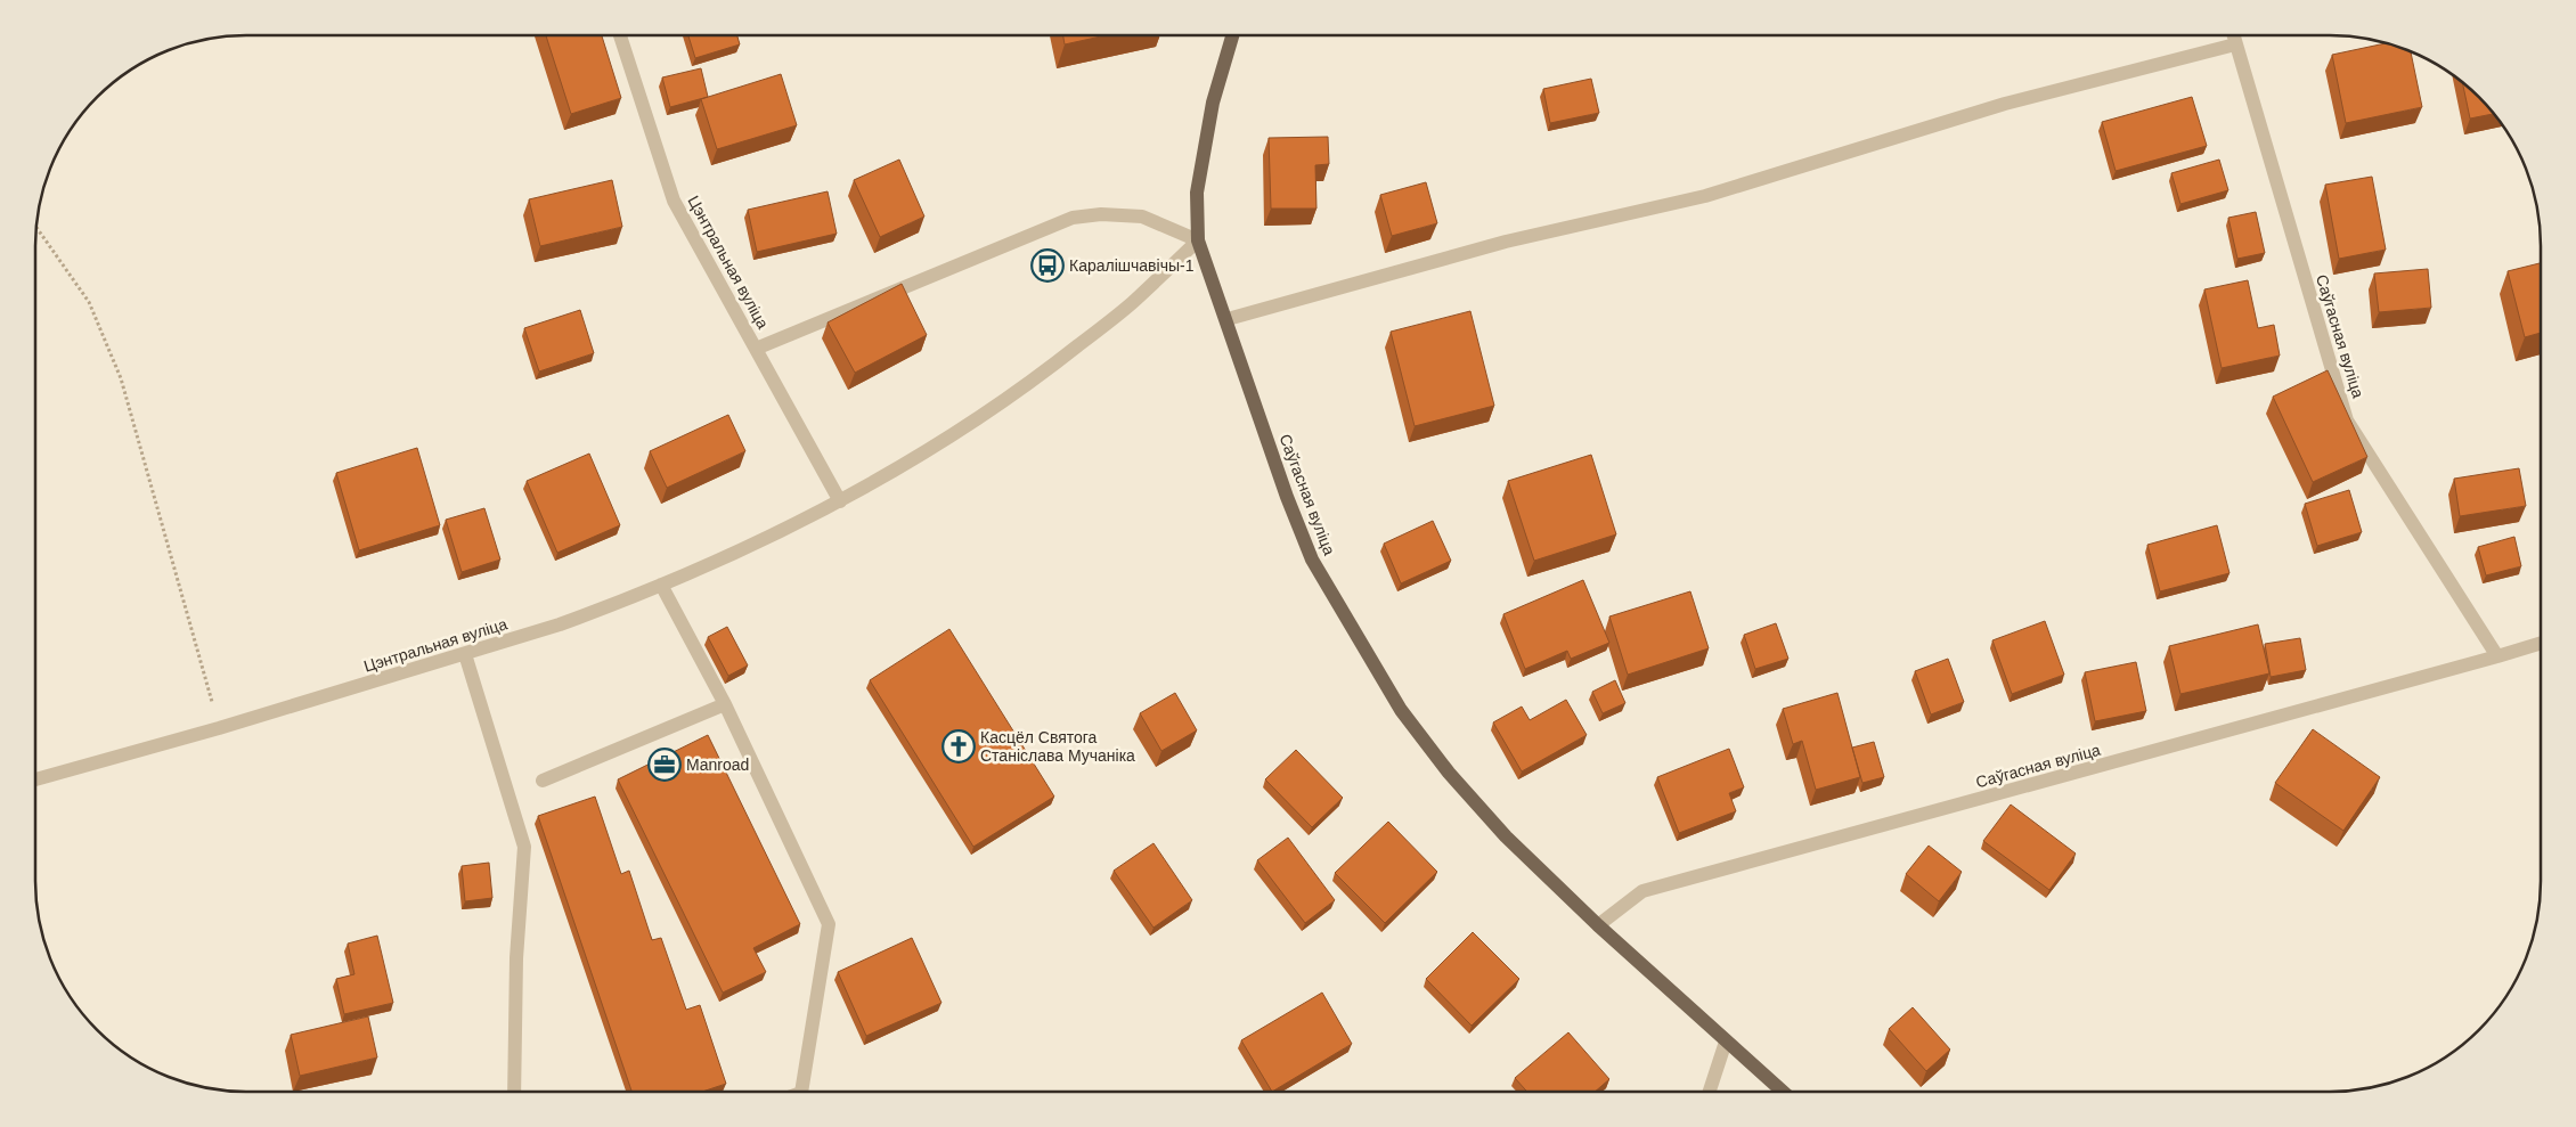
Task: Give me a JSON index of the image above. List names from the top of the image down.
{
  "streets": {
    "main road": ["Саўгасная вуліца"],
    "street": ["Цэнтральная вуліца"]
  },
  "crossings": [
    ["Цэнтральная вуліца", "Саўгасная вуліца"]
  ],
  "places": {
    "bus stop": ["Каралішчавічы-1"],
    "church": ["Касцёл Святога Станіслава Мучаніка"],
    "office": ["Manroad"]
  }
}
